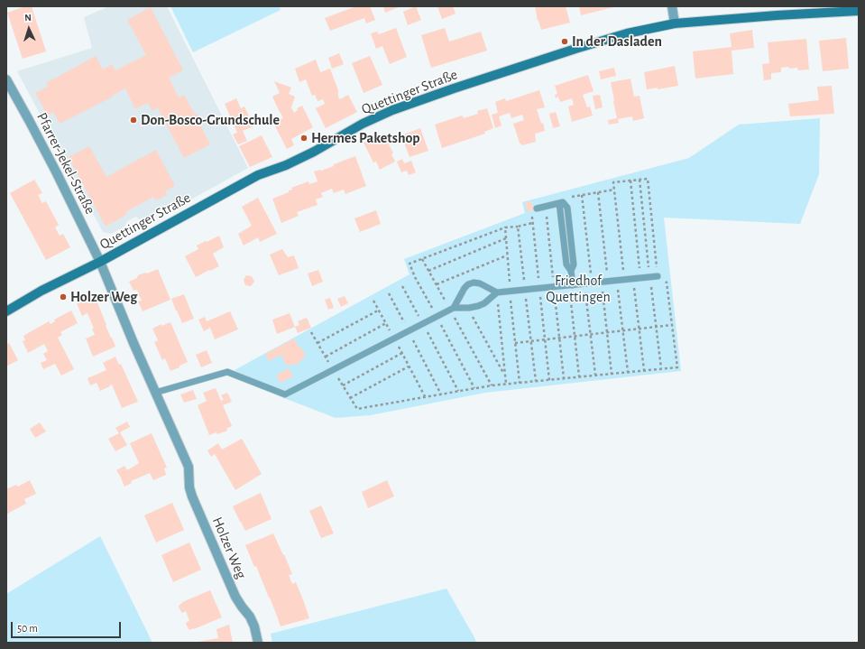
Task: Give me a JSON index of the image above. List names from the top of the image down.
{
  "streets": {
    "street": ["Quettinger Straße", "Pfarrer-Jekel-Straße", "Holzer Weg"]
  },
  "crossings": [
    ["Quettinger Straße", "Pfarrer-Jekel-Straße"],
    ["Quettinger Straße", "Holzer Weg"],
    ["Pfarrer-Jekel-Straße", "Holzer Weg"]
  ],
  "parks": ["Friedhof Quettingen"],
  "places": [
    "In der Dasladen",
    "Don-Bosco-Grundschule",
    "Hermes Paketshop",
    "Holzer Weg"
  ],
  "scale_bar": "50 m",
  "north": "top"
}
